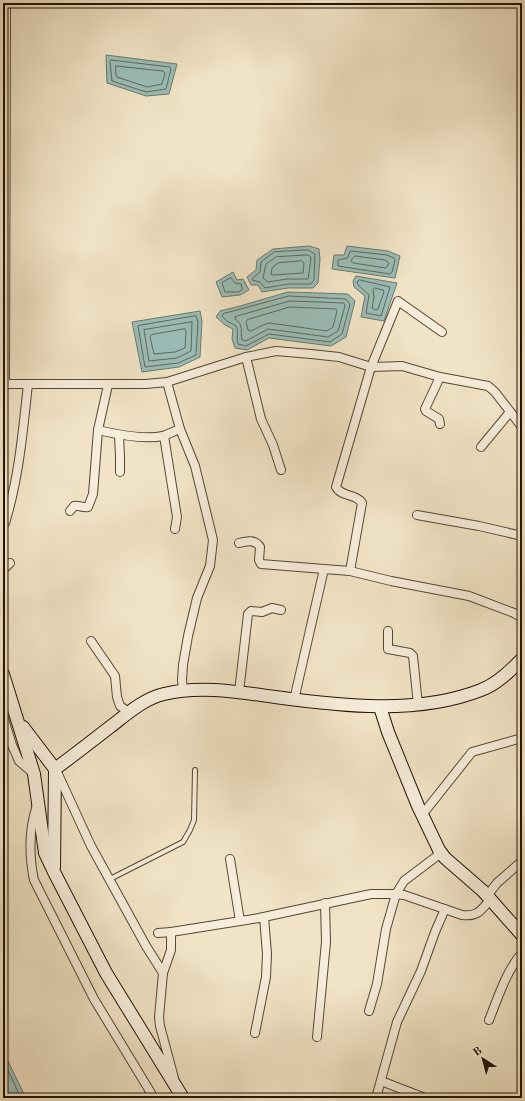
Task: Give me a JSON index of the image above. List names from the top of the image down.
{
  "north": "top left"
}
